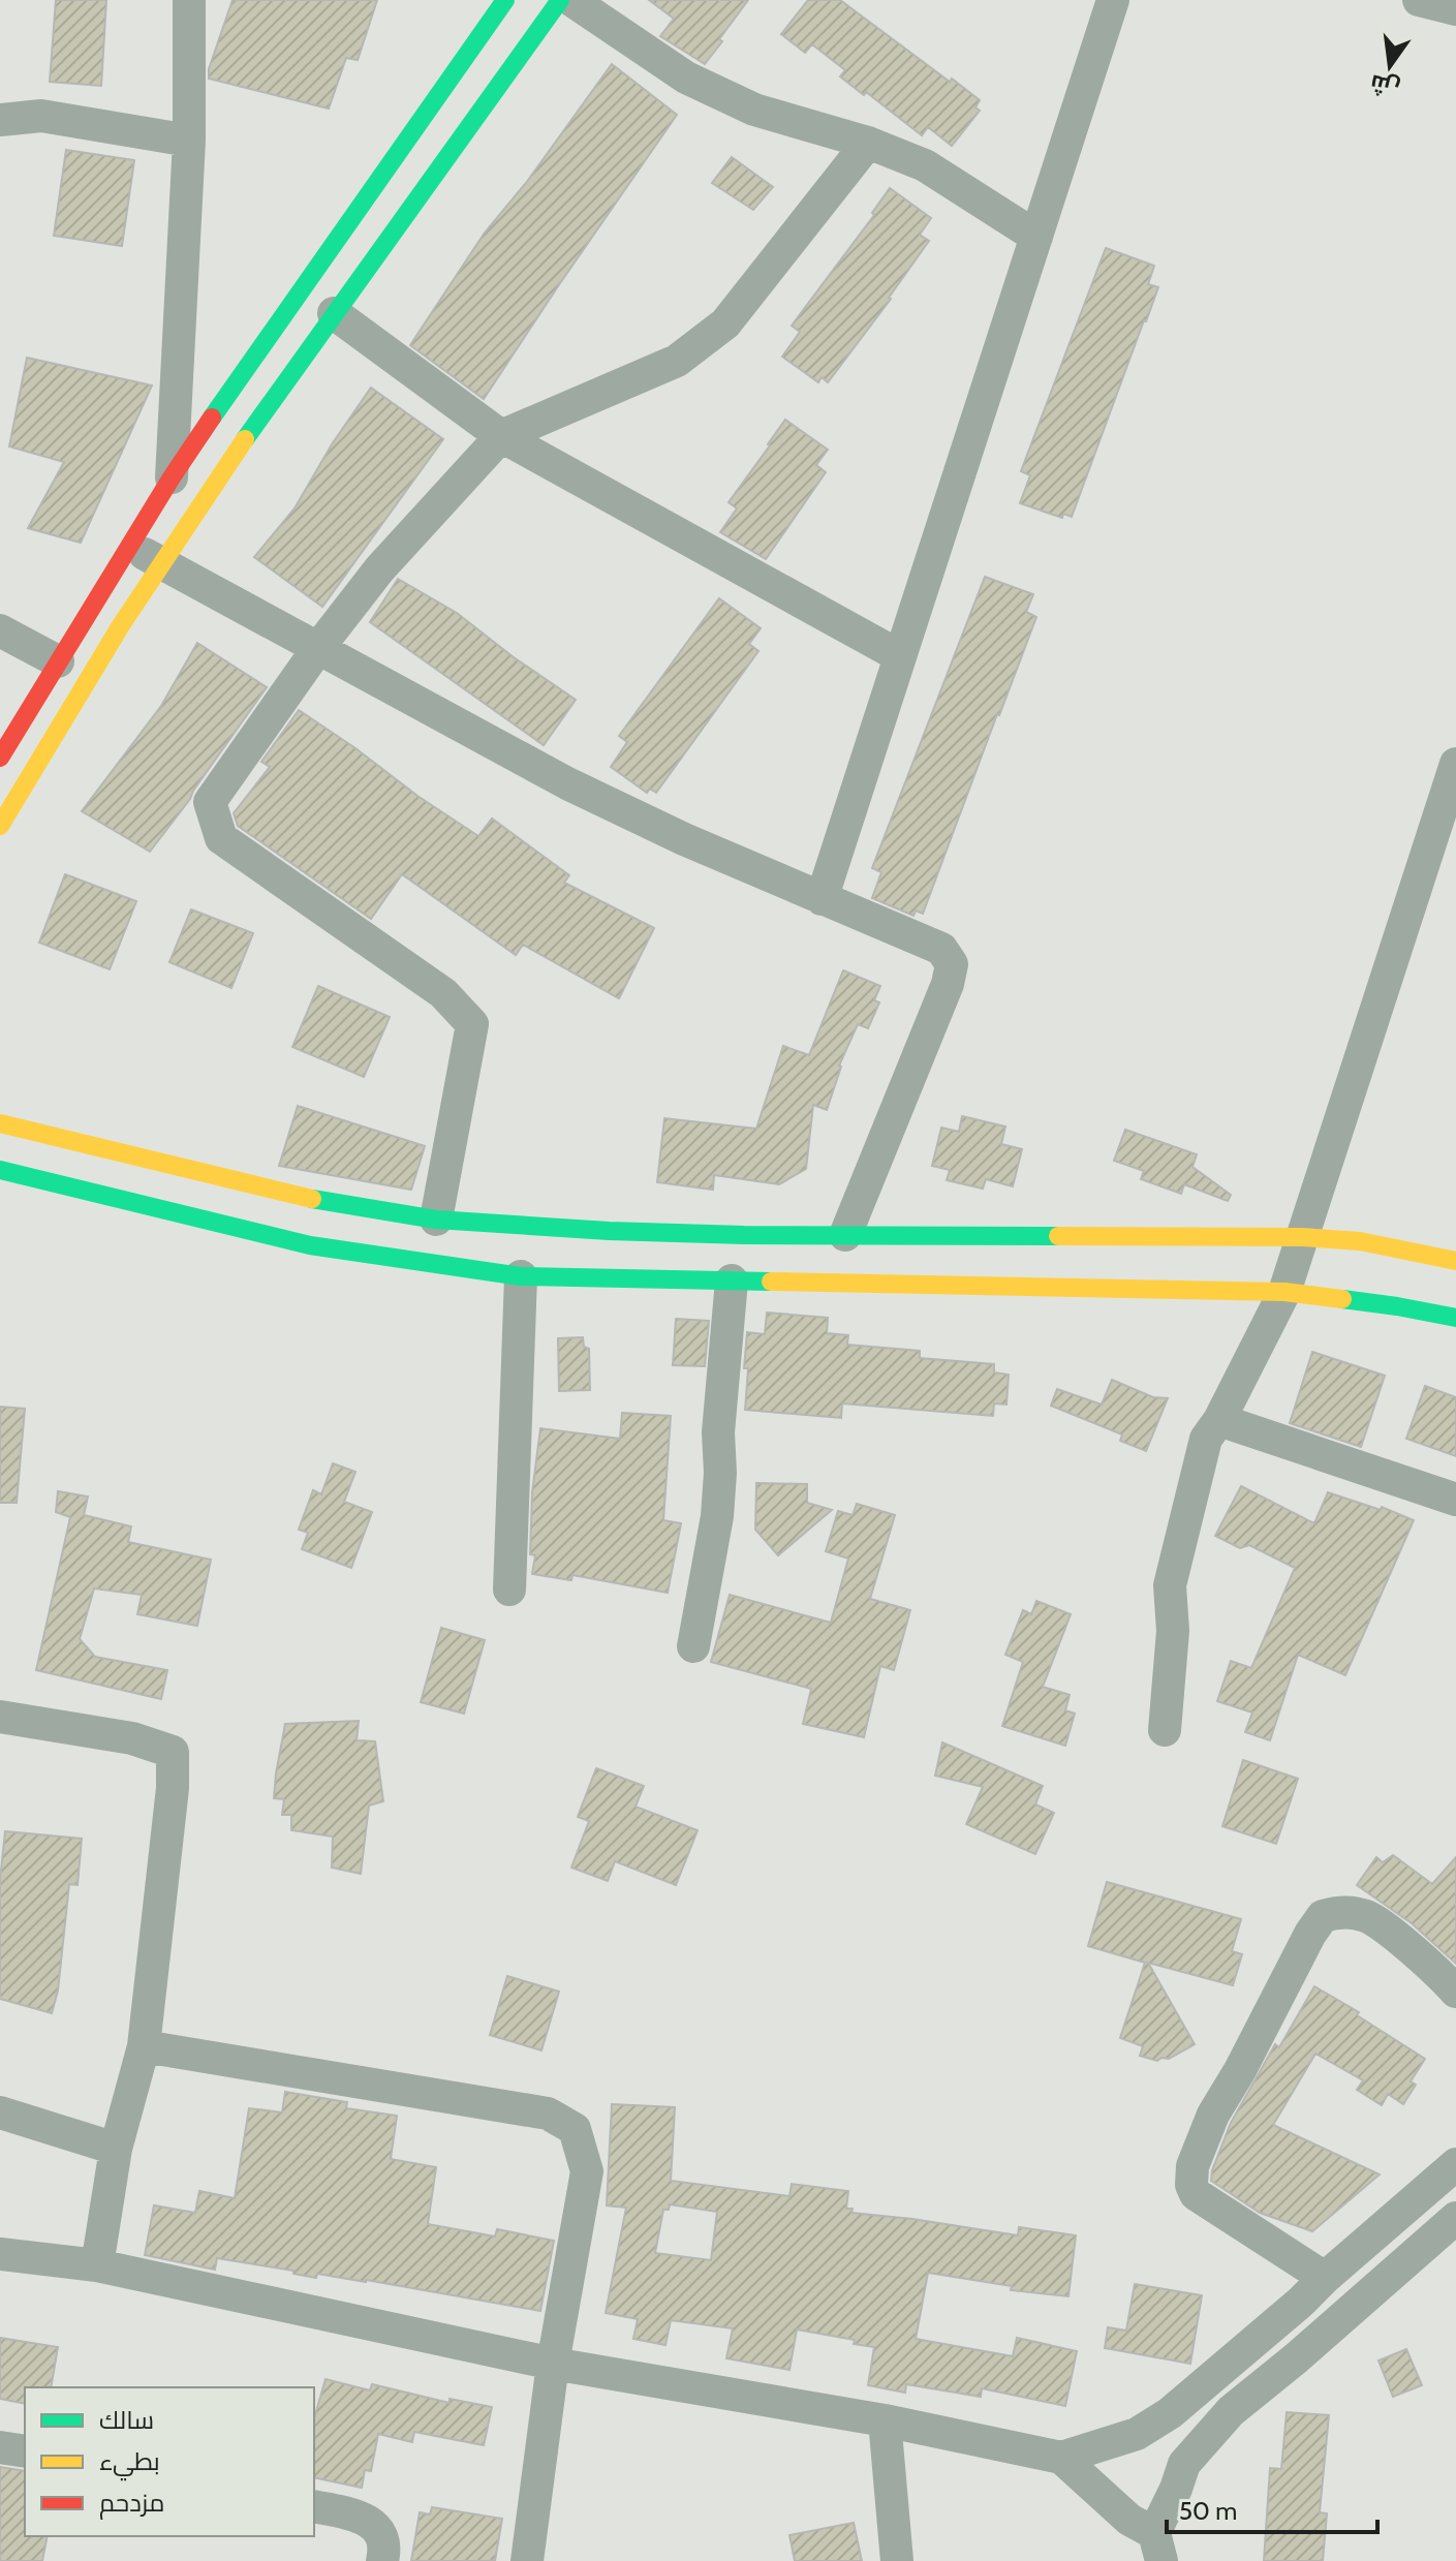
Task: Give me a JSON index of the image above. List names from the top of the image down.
{
  "legend": ["سالك", "بطيء", "مزدحم"],
  "scale_bar": "50 m",
  "north": "bottom"
}
